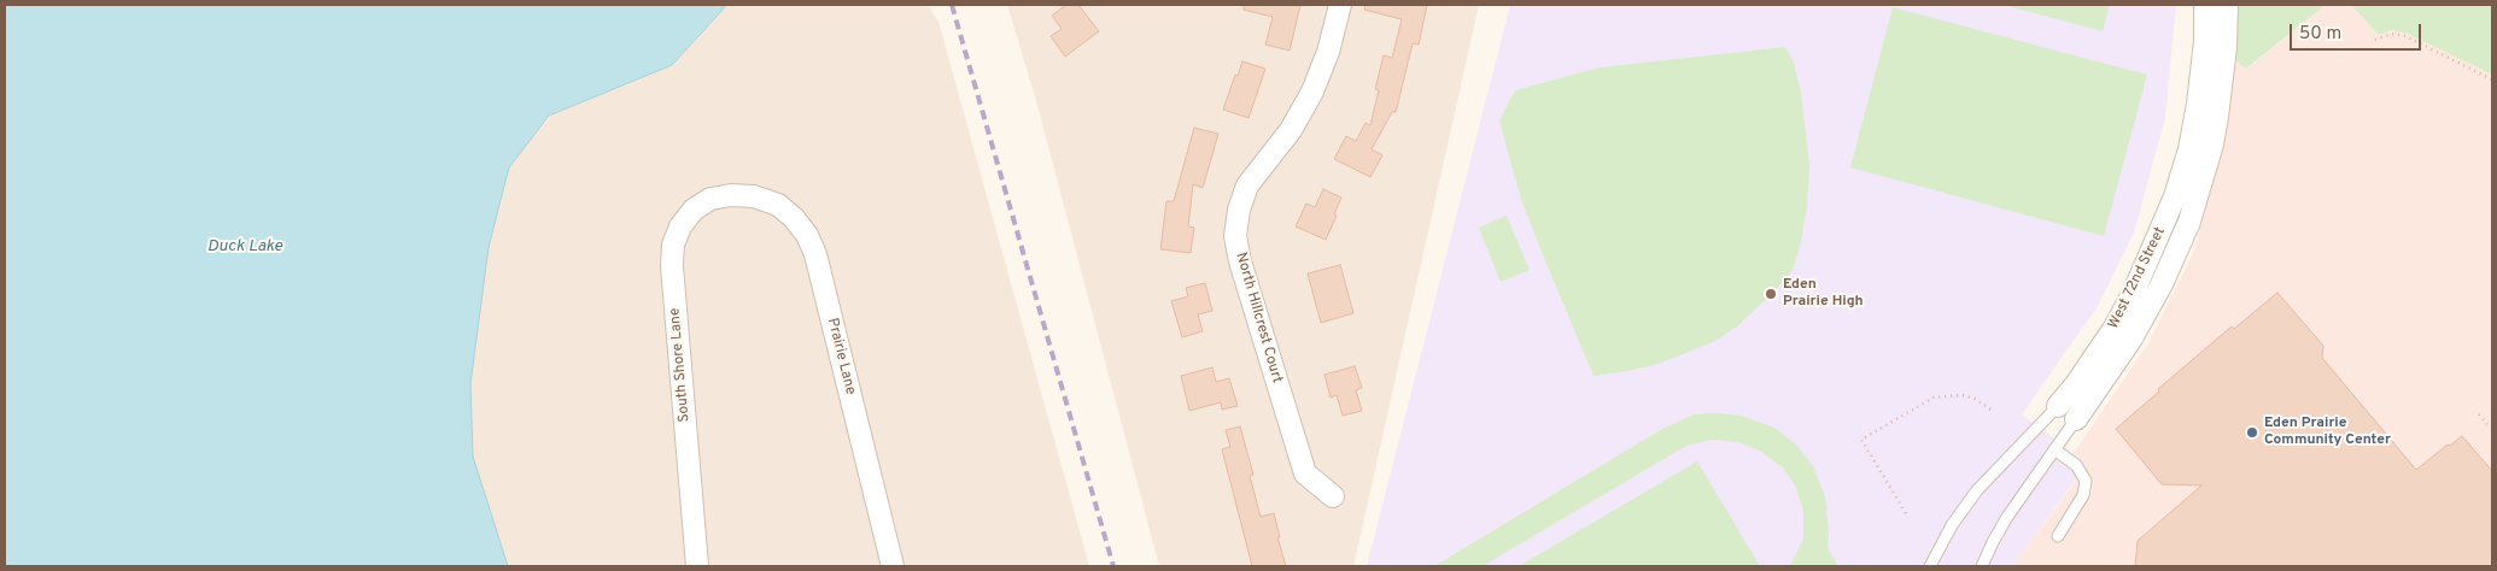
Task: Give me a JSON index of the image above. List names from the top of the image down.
{
  "streets": {
    "street": [
      "West 72nd Street",
      "North Hillcrest Court",
      "Prairie Lane",
      "South Shore Lane"
    ]
  },
  "crossings": [
    ["Prairie Lane", "South Shore Lane"]
  ],
  "water": ["Duck Lake"],
  "places": ["Eden Prairie High", "Eden Prairie Community Center"],
  "scale_bar": "50 m"
}
